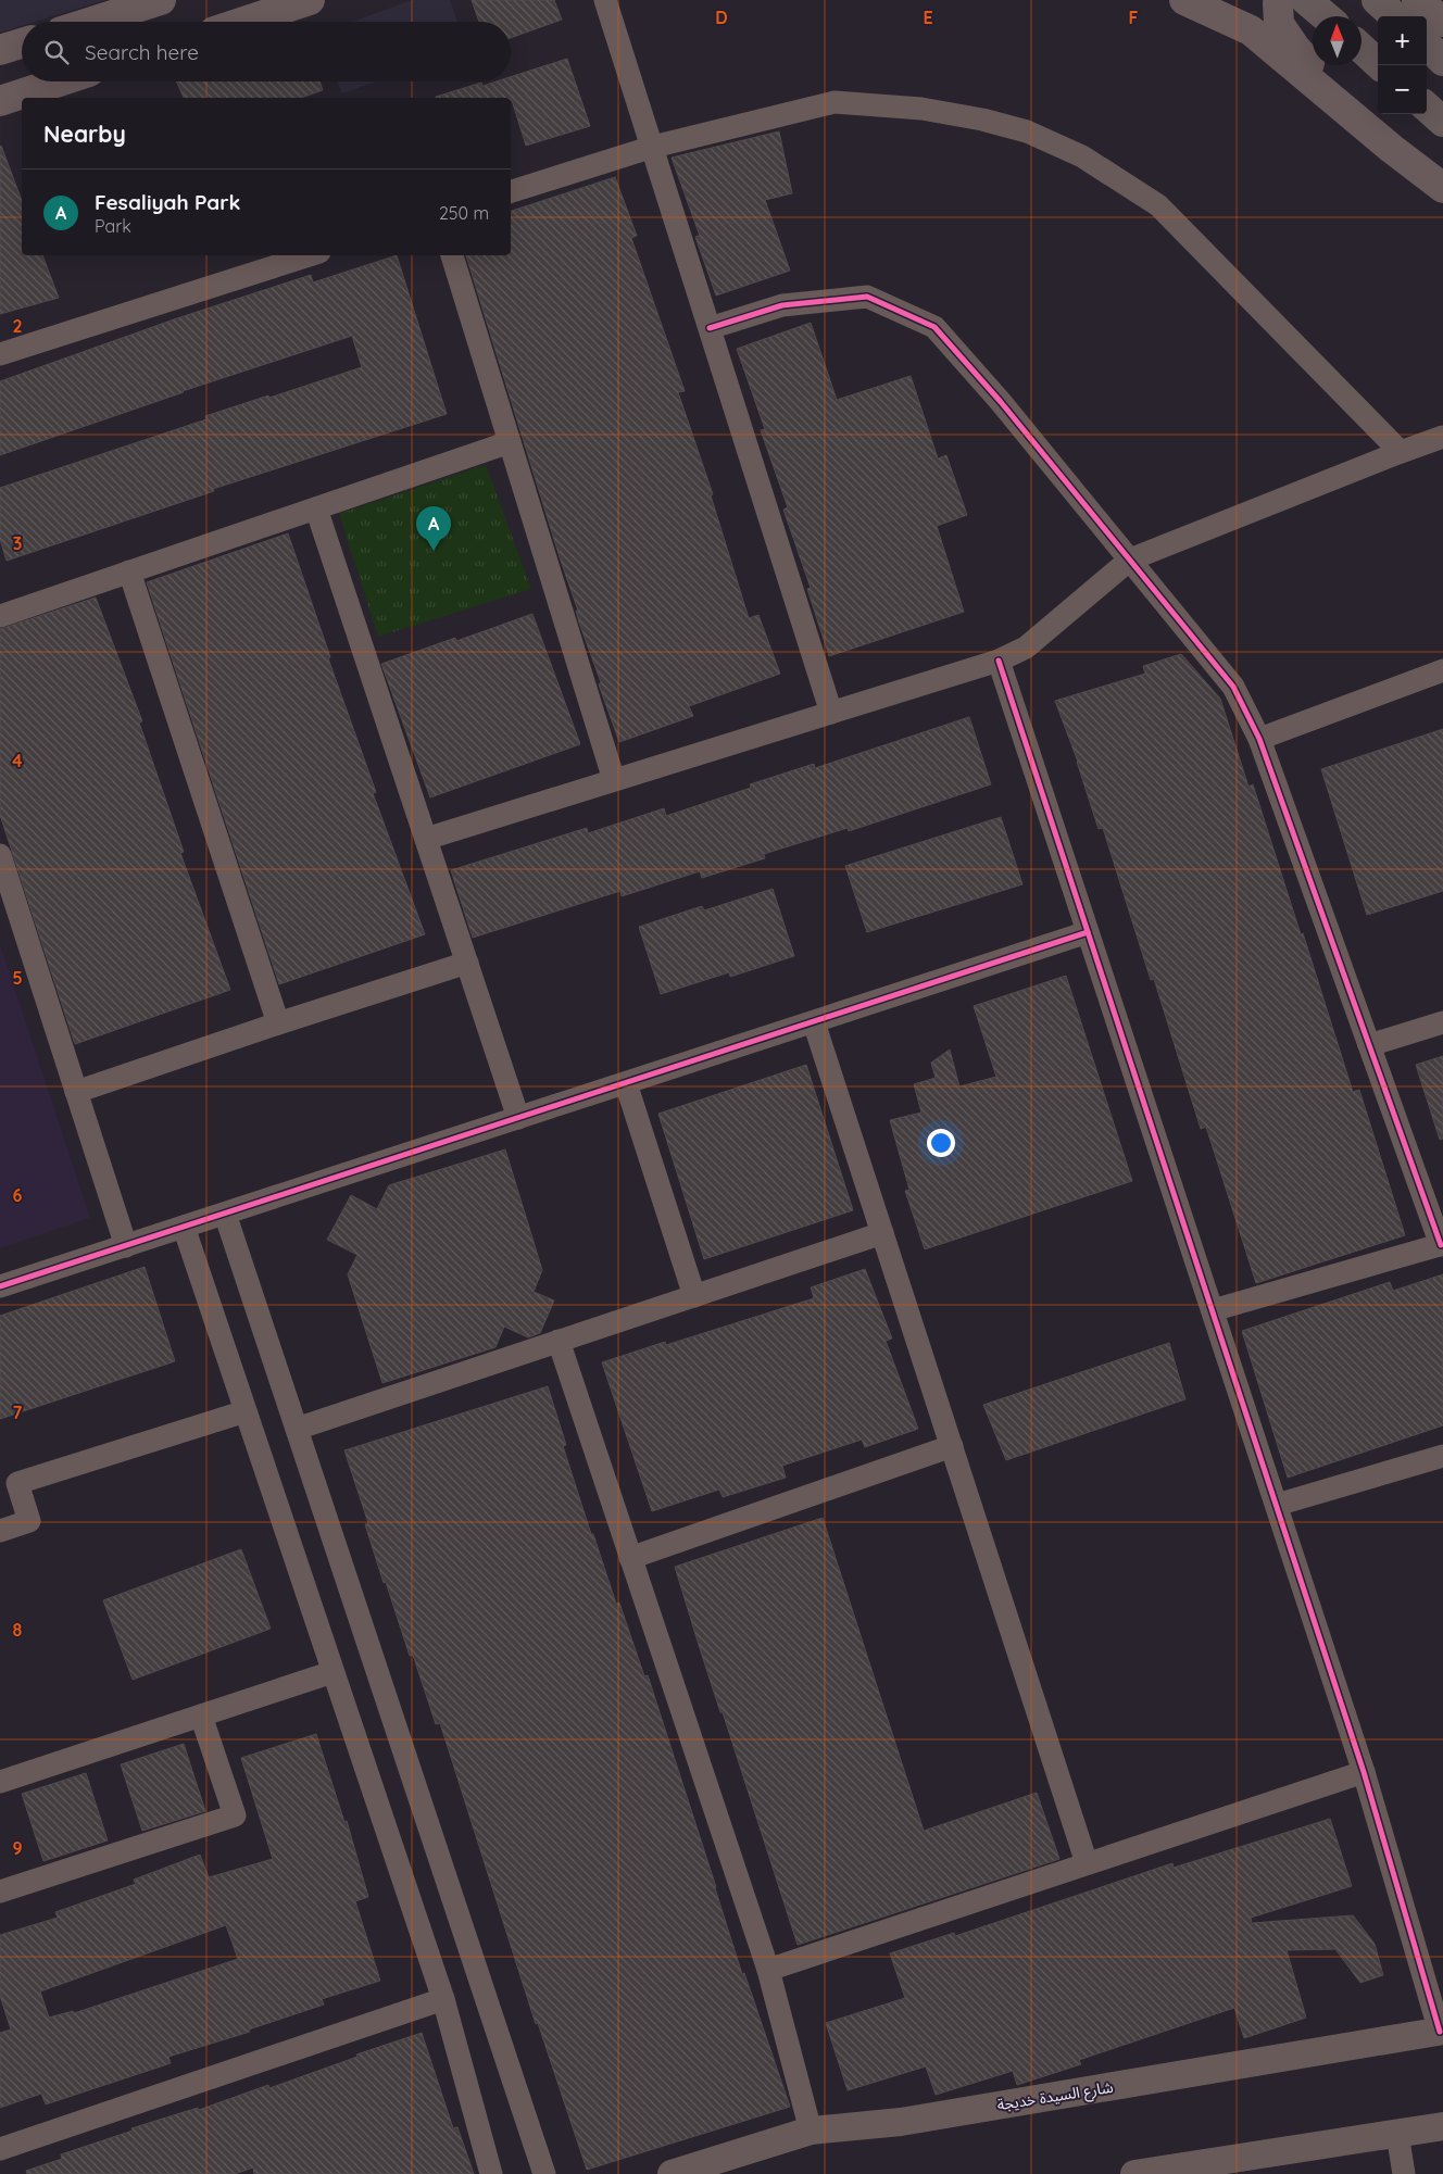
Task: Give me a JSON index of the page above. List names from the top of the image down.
{
  "streets": {
    "street": ["شارع السيدة خديجة"]
  },
  "north": "top",
  "page": {
    "map_buttons": ["+", "−"],
    "search": "Search here",
    "heading": "Nearby",
    "list": [
      {
        "mark": "A",
        "name": "Fesaliyah Park",
        "note": "Park",
        "value": "250 m"
      }
    ],
    "pins": "A"
  },
  "grid": {
    "columns": ["D", "E", "F"],
    "rows": [
      "2",
      "3",
      "4",
      "5",
      "6",
      "7",
      "8",
      "9"
    ]
  }
}
